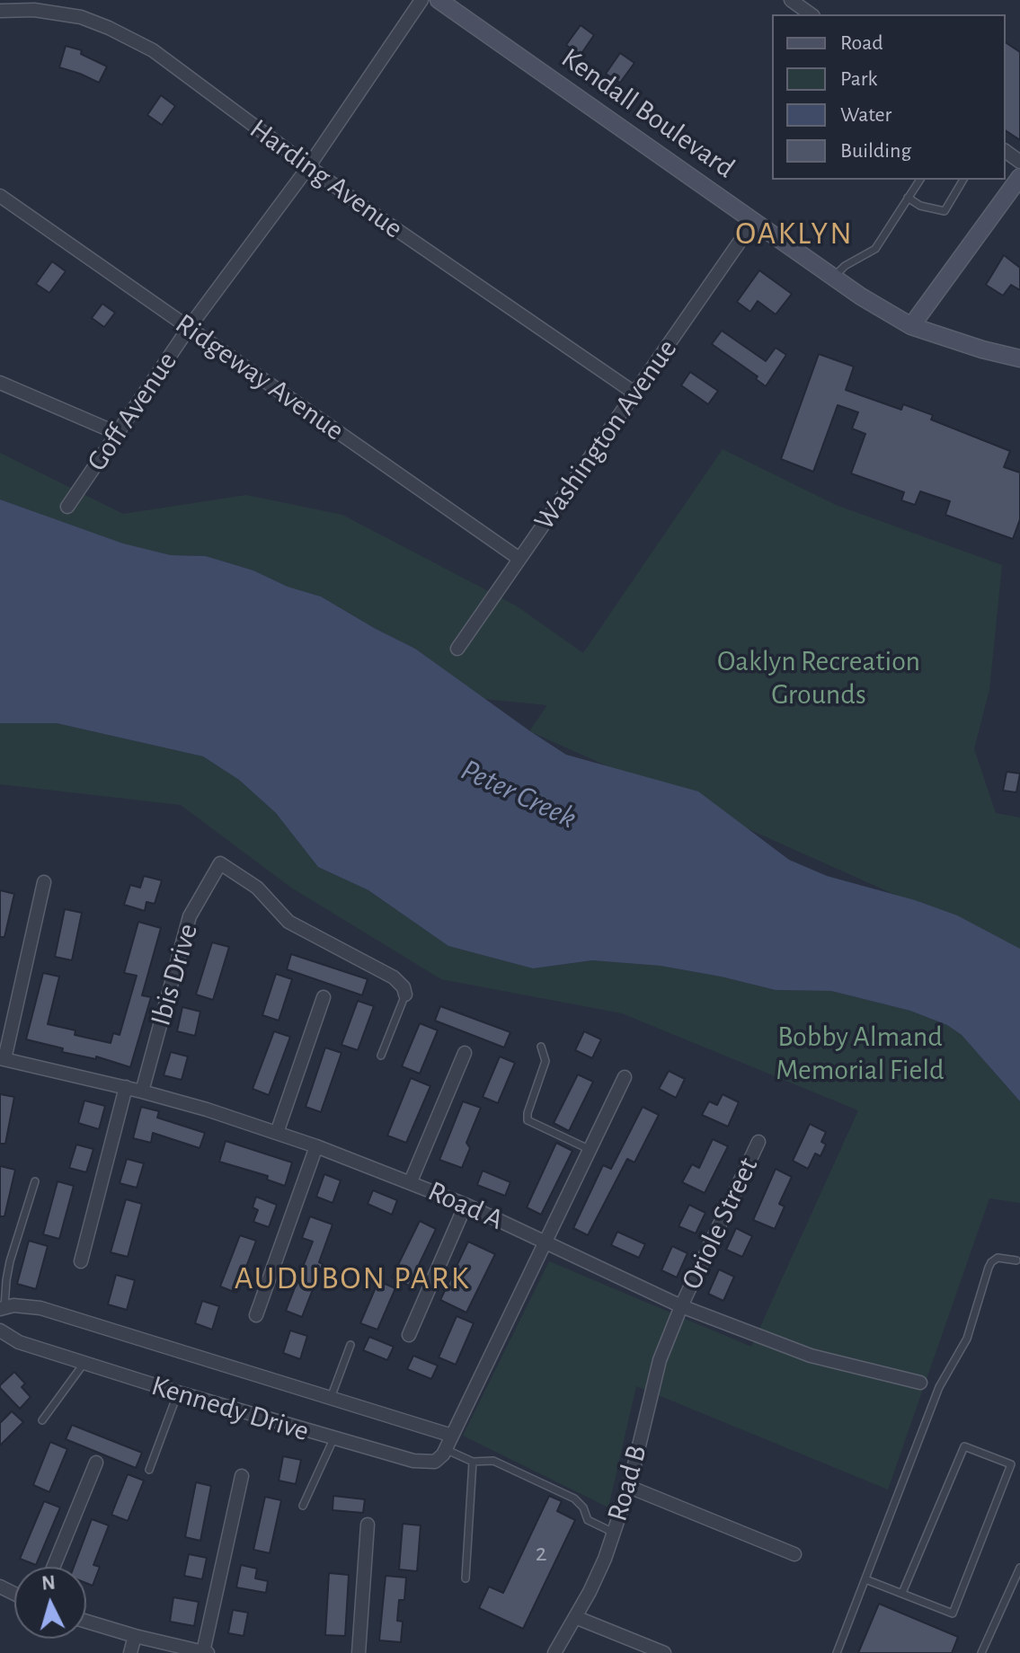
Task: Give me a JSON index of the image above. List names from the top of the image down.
{
  "streets": {
    "street": [
      "Kendall Boulevard",
      "Harding Avenue",
      "Ridgeway Avenue",
      "Goff Avenue",
      "Washington Avenue",
      "Ibis Drive",
      "Road A",
      "Oriole Street",
      "Kennedy Drive",
      "Road B"
    ]
  },
  "crossings": [
    ["Kendall Boulevard", "Washington Avenue"],
    ["Harding Avenue", "Goff Avenue"],
    ["Harding Avenue", "Washington Avenue"],
    ["Ridgeway Avenue", "Goff Avenue"],
    ["Ridgeway Avenue", "Washington Avenue"],
    ["Ibis Drive", "Road A"],
    ["Road A", "Oriole Street"],
    ["Road A", "Road B"],
    ["Oriole Street", "Road B"]
  ],
  "districts": ["OAKLYN", "AUDUBON PARK"],
  "water": ["Peter Creek"],
  "parks": ["Oaklyn Recreation Grounds", "Bobby Almand Memorial Field"],
  "house_numbers": ["2"],
  "legend": [
    "Road",
    "Park",
    "Water",
    "Building"
  ],
  "north": "top"
}
